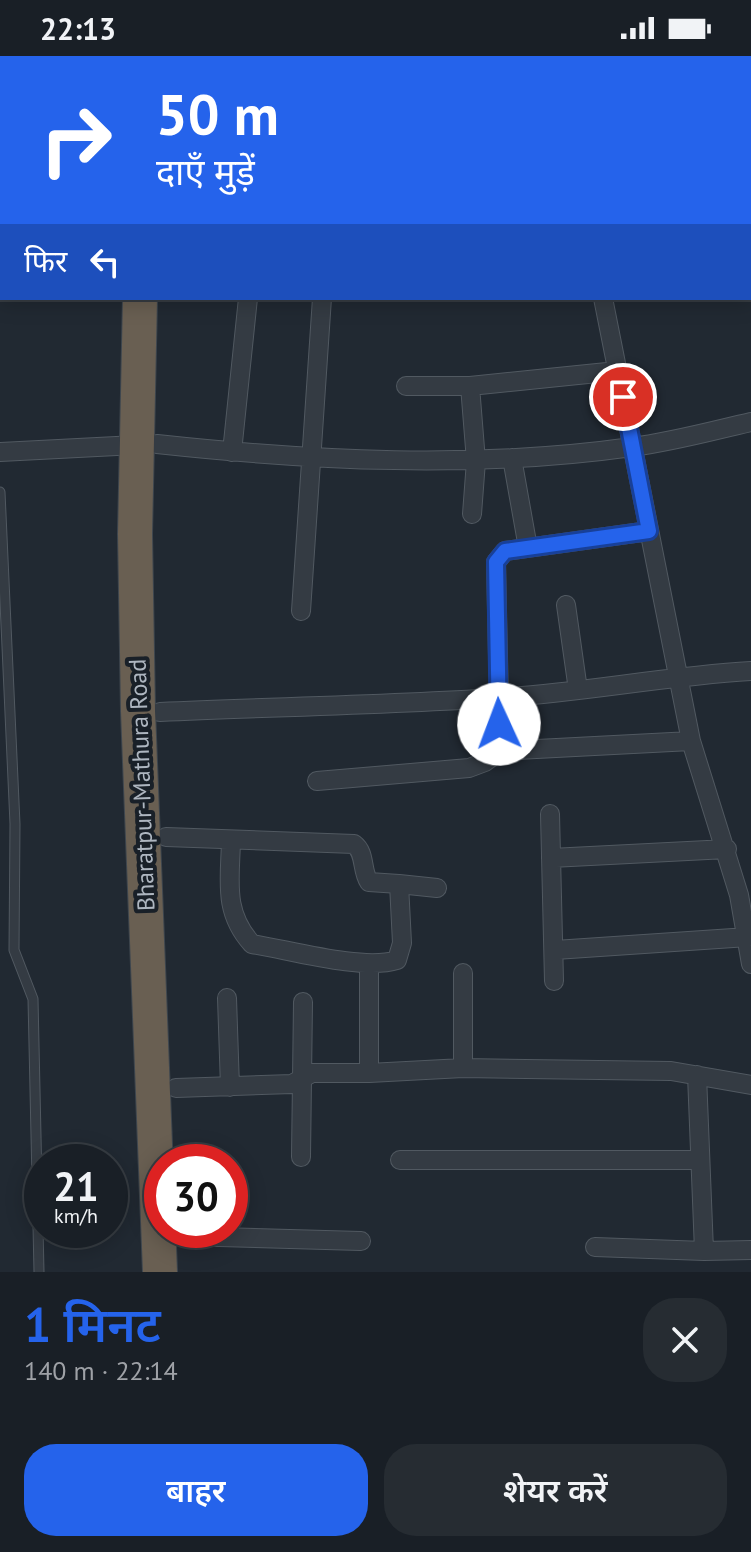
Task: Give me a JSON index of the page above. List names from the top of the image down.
{
  "streets": {
    "highway": ["Bharatpur-Mathura Road"]
  },
  "page": {
    "status": "22:13",
    "turn": ["50 m", "दाएँ मुड़ें"],
    "then": "फिर",
    "speed": "21 km/h",
    "limit": "30",
    "heading": ["1 मिनट", "140 m · 22:14"],
    "buttons": ["बाहर", "शेयर करें"]
  }
}
